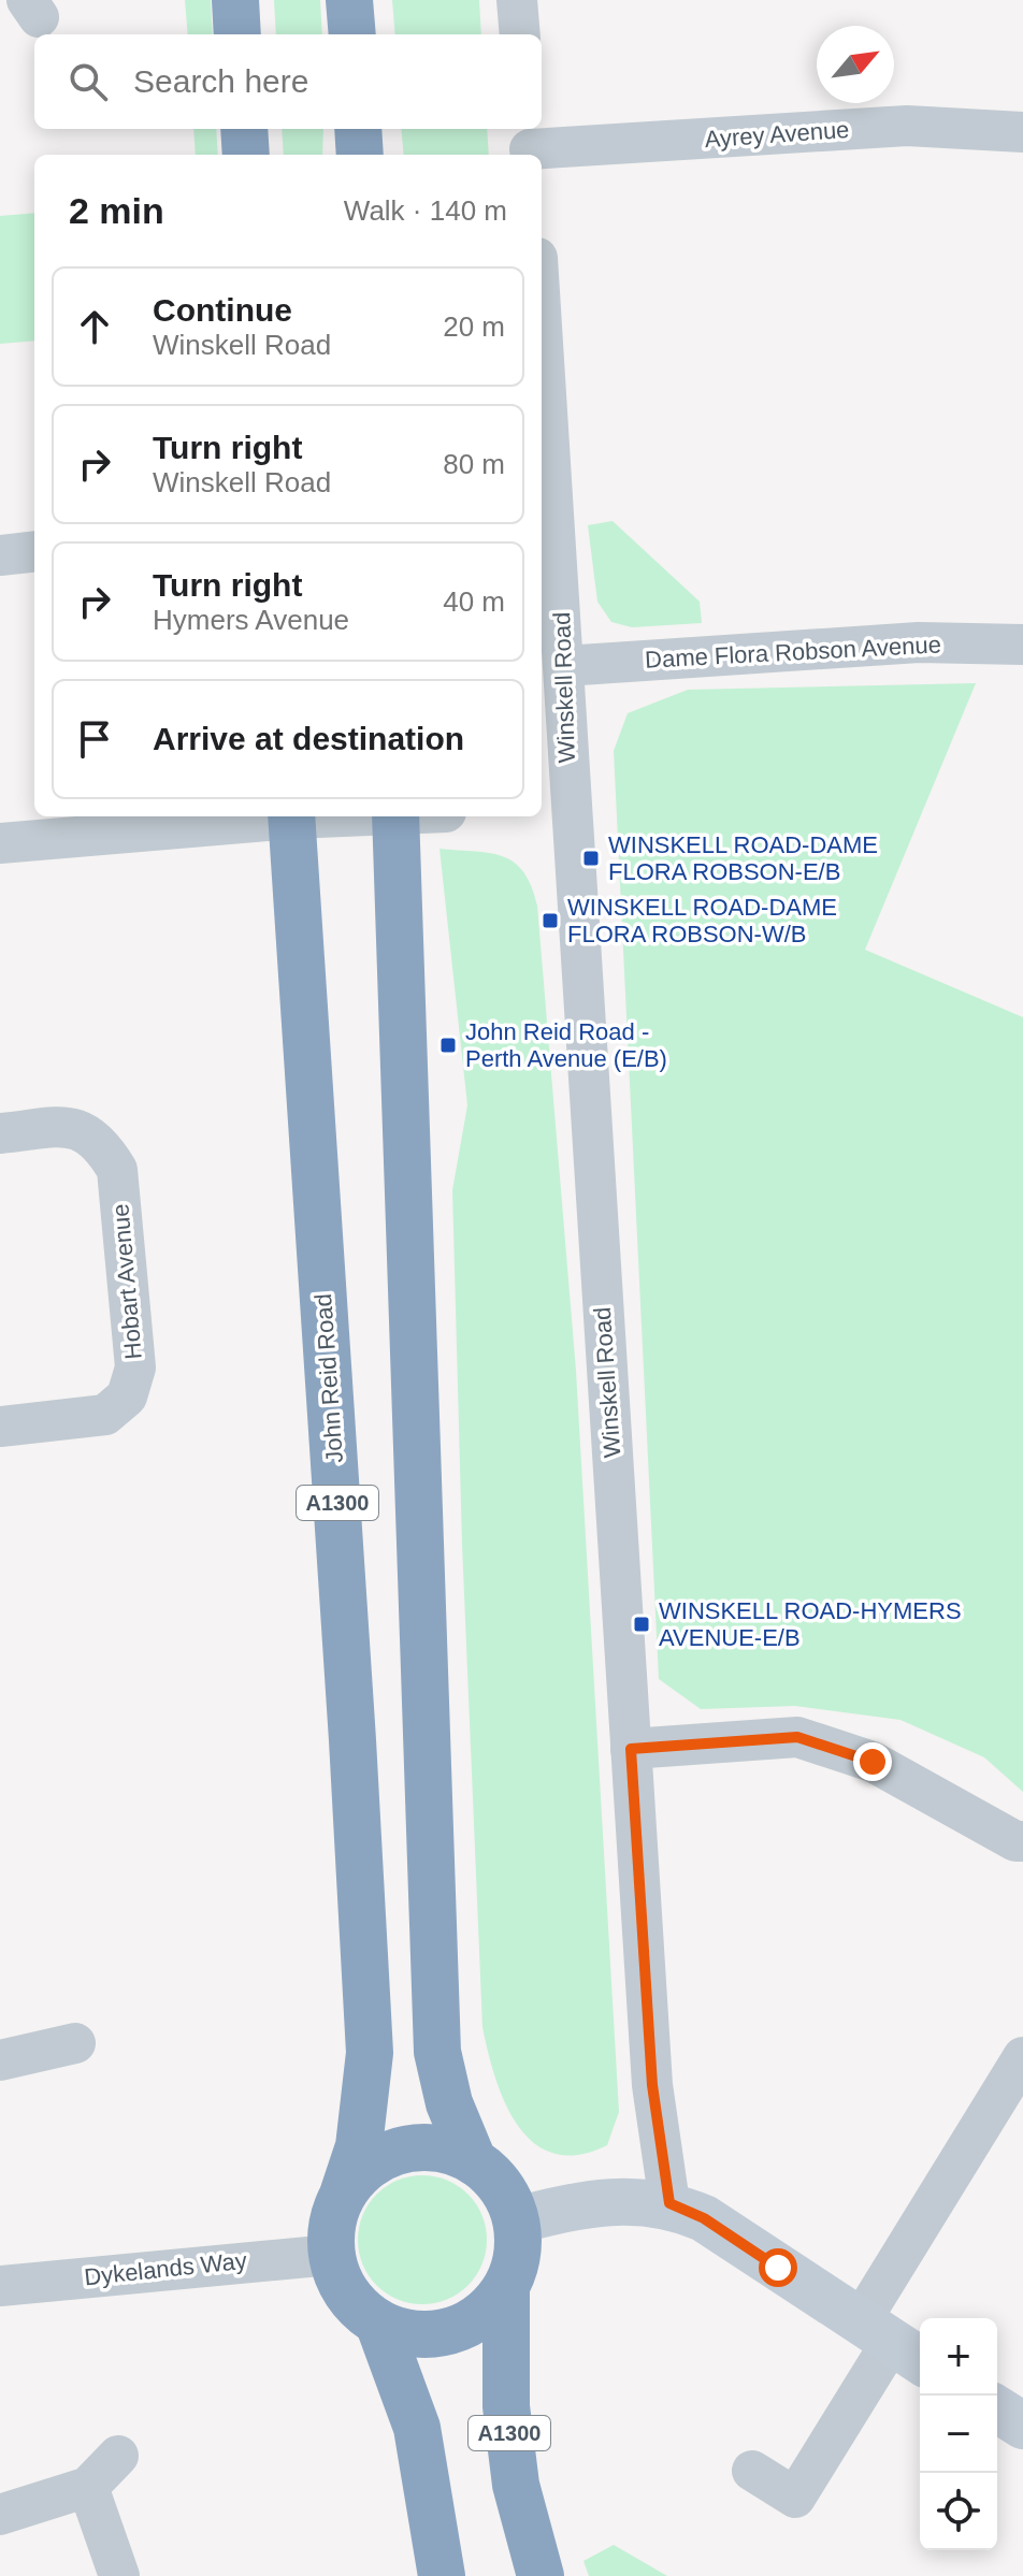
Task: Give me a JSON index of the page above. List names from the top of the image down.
{
  "streets": {
    "highway": ["John Reid Road", "A1300"],
    "street": [
      "Ayrey Avenue",
      "Dame Flora Robson Avenue",
      "Winskell Road",
      "Hobart Avenue",
      "Dykelands Way"
    ]
  },
  "crossings": [
    ["Dame Flora Robson Avenue", "Winskell Road"],
    ["John Reid Road", "A1300"],
    ["John Reid Road", "Dykelands Way"],
    ["A1300", "Dykelands Way"]
  ],
  "places": {
    "transit": [
      "WINSKELL ROAD-DAME FLORA ROBSON-E/B",
      "WINSKELL ROAD-DAME FLORA ROBSON-W/B",
      "John Reid Road - Perth Avenue (E/B)",
      "WINSKELL ROAD-HYMERS AVENUE-E/B"
    ]
  },
  "north": "top right",
  "page": {
    "search": "Search here",
    "heading": ["2 min", "Walk · 140 m"],
    "list": [
      ["Continue", "Winskell Road", "20 m"],
      ["Turn right", "Winskell Road", "80 m"],
      ["Turn right", "Hymers Avenue", "40 m"],
      "Arrive at destination"
    ],
    "map_buttons": ["+", "−"]
  }
}
